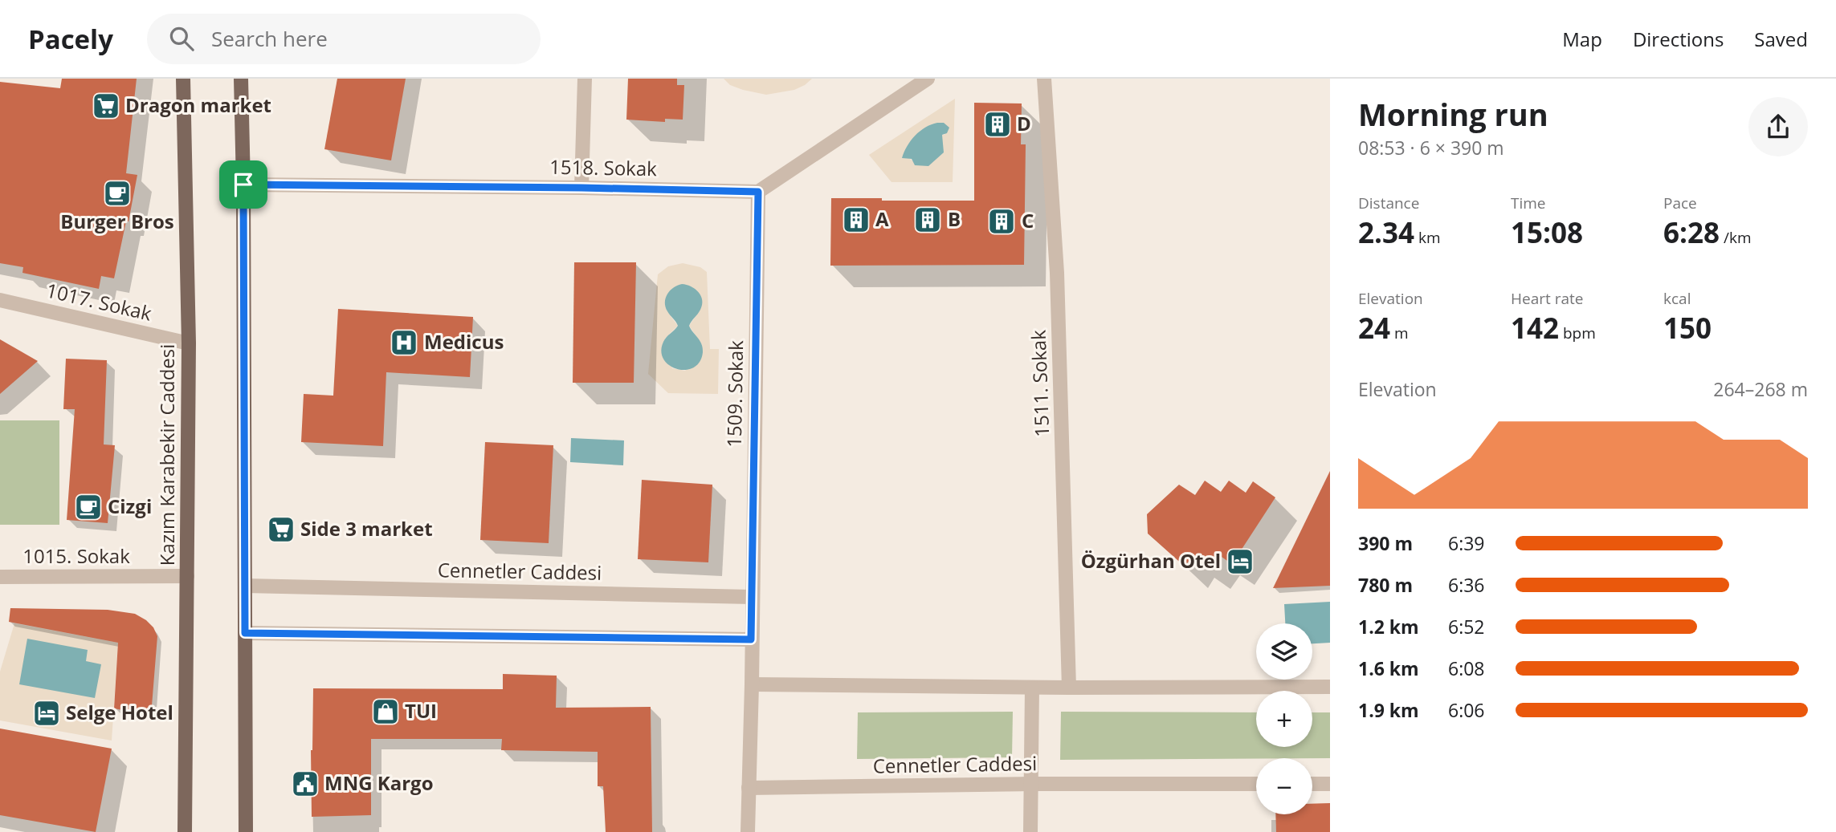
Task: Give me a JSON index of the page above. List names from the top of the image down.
{
  "streets": {
    "main road": ["Kazım Karabekir Caddesi"],
    "street": [
      "1518. Sokak",
      "1017. Sokak",
      "1511. Sokak",
      "1509. Sokak",
      "1015. Sokak",
      "Cennetler Caddesi"
    ]
  },
  "crossings": [
    ["1518. Sokak", "1509. Sokak"],
    ["1017. Sokak", "Kazım Karabekir Caddesi"],
    ["1509. Sokak", "Cennetler Caddesi"],
    ["Kazım Karabekir Caddesi", "1015. Sokak"]
  ],
  "places": {
    "supermarket": ["Dragon market", "Side 3 market"],
    "building": [
      "D",
      "A",
      "B",
      "C"
    ],
    "cafe": ["Burger Bros", "Cizgi"],
    "hospital": ["Medicus"],
    "hotel": ["Özgürhan Otel", "Selge Hotel"],
    "shop": ["TUI"],
    "public building": ["MNG Kargo"]
  },
  "page": {
    "header": "Pacely",
    "search": "Search here",
    "nav": ["Map", "Directions", "Saved"],
    "heading": ["Morning run", "08:53 · 6 × 390 m"],
    "stats": [
      ["Distance", "2.34 km"],
      ["Time", "15:08"],
      ["Pace", "6:28 /km"],
      ["Elevation", "24 m"],
      ["Heart rate", "142 bpm"],
      ["kcal", "150"]
    ],
    "chart": ["Elevation", "264–268 m"],
    "list": [
      {
        "name": "390 m",
        "note": "6:39"
      },
      {
        "name": "780 m",
        "note": "6:36"
      },
      {
        "name": "1.2 km",
        "note": "6:52"
      },
      {
        "name": "1.6 km",
        "note": "6:08"
      },
      {
        "name": "1.9 km",
        "note": "6:06"
      }
    ],
    "map_buttons": ["+", "−"]
  }
}
